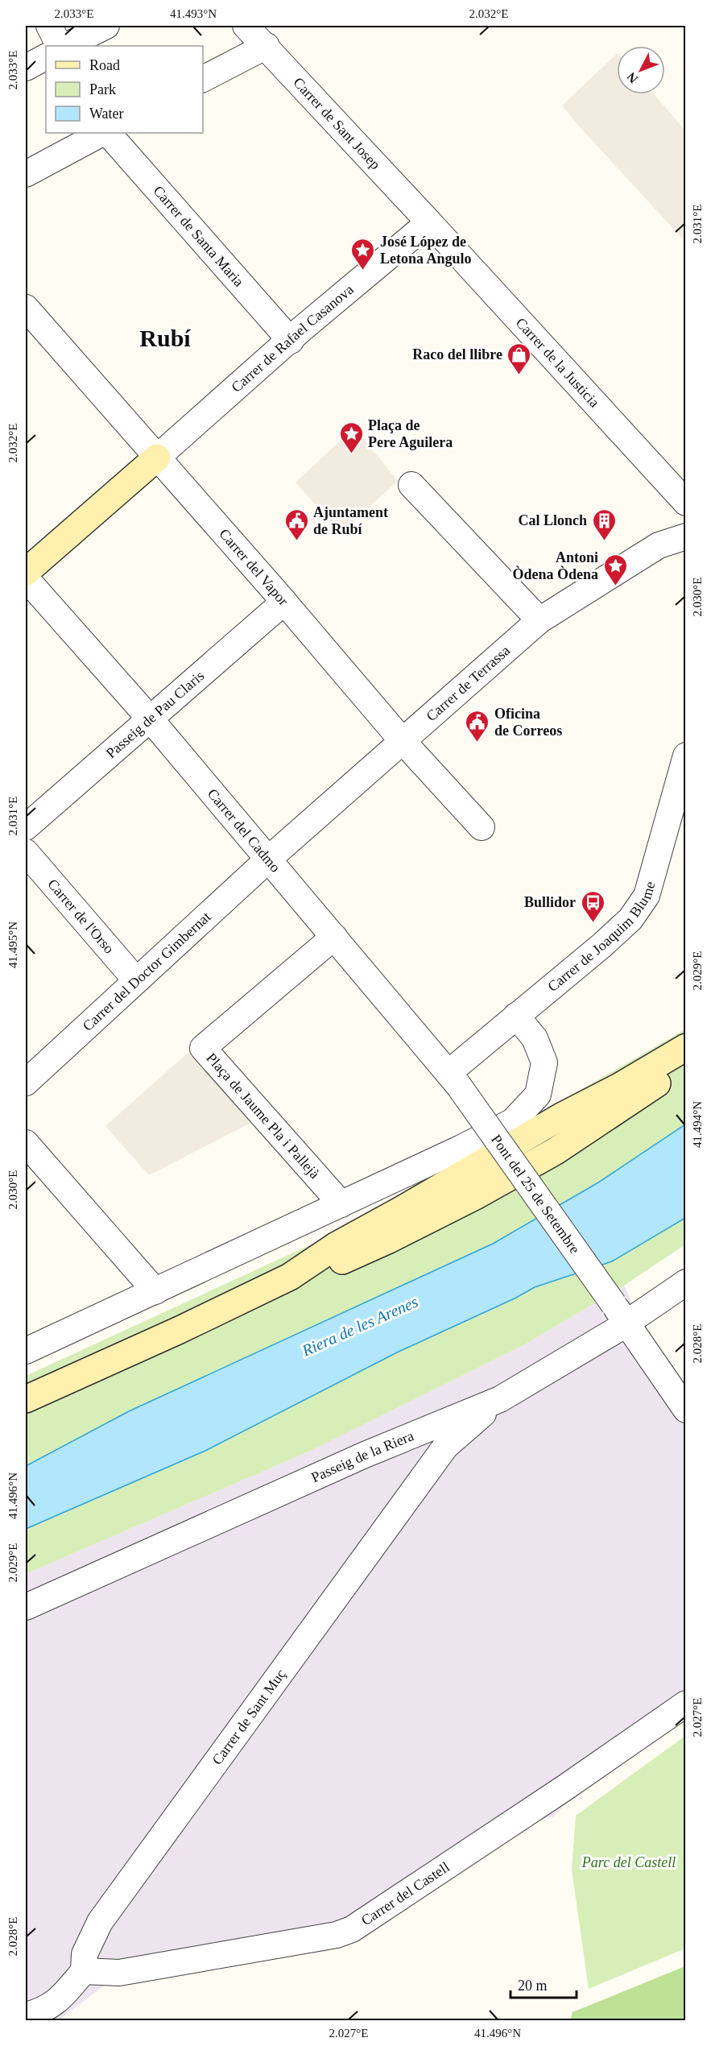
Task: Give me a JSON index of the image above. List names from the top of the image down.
{
  "streets": {
    "street": [
      "Carrer de Sant Josep",
      "Carrer de Santa Maria",
      "Carrer de Rafael Casanova",
      "Carrer de la Justicia",
      "Carrer del Vapor",
      "Carrer de Terrassa",
      "Passeig de Pau Claris",
      "Carrer del Cadmo",
      "Carrer de l'Orso",
      "Carrer de Joaquim Blume",
      "Carrer del Doctor Gimbernat",
      "Plaça de Jaume Pla i Pallejà",
      "Pont del 25 de Setembre",
      "Passeig de la Riera",
      "Carrer de Sant Muç",
      "Carrer del Castell"
    ]
  },
  "crossings": [
    ["Carrer de Sant Josep", "Carrer de Rafael Casanova"],
    ["Carrer de Sant Josep", "Carrer de la Justicia"],
    ["Carrer de Santa Maria", "Carrer de Rafael Casanova"],
    ["Carrer de Rafael Casanova", "Carrer de la Justicia"],
    ["Carrer de Rafael Casanova", "Carrer del Vapor"],
    ["Carrer del Vapor", "Carrer de Terrassa"],
    ["Carrer del Vapor", "Passeig de Pau Claris"],
    ["Carrer de Terrassa", "Carrer del Cadmo"],
    ["Carrer de Terrassa", "Carrer del Doctor Gimbernat"],
    ["Passeig de Pau Claris", "Carrer del Cadmo"],
    ["Carrer del Cadmo", "Carrer de Joaquim Blume"],
    ["Carrer del Cadmo", "Carrer del Doctor Gimbernat"],
    ["Carrer del Cadmo", "Plaça de Jaume Pla i Pallejà"],
    ["Carrer del Cadmo", "Pont del 25 de Setembre"],
    ["Carrer de l'Orso", "Carrer del Doctor Gimbernat"],
    ["Carrer de Joaquim Blume", "Pont del 25 de Setembre"],
    ["Pont del 25 de Setembre", "Passeig de la Riera"],
    ["Passeig de la Riera", "Carrer de Sant Muç"],
    ["Carrer de Sant Muç", "Carrer del Castell"]
  ],
  "districts": ["Rubí"],
  "water": ["Riera de les Arenes"],
  "parks": ["Parc del Castell"],
  "places": {
    "place": ["José López de Letona Angulo", "Plaça de Pere Aguilera", "Antoni Òdena Òdena"],
    "shop": ["Raco del llibre"],
    "public building": ["Ajuntament de Rubí", "Oficina de Correos"],
    "building": ["Cal Llonch"],
    "bus stop": ["Bullidor"]
  },
  "legend": ["Road", "Park", "Water"],
  "scale_bar": "20 m",
  "north": "bottom left",
  "coordinates": [
    "2.033°E",
    "41.493°N",
    "2.032°E",
    "2.031°E",
    "2.030°E",
    "41.495°N",
    "2.029°E",
    "41.494°N",
    "2.028°E",
    "41.496°N",
    "2.027°E"
  ]
}
